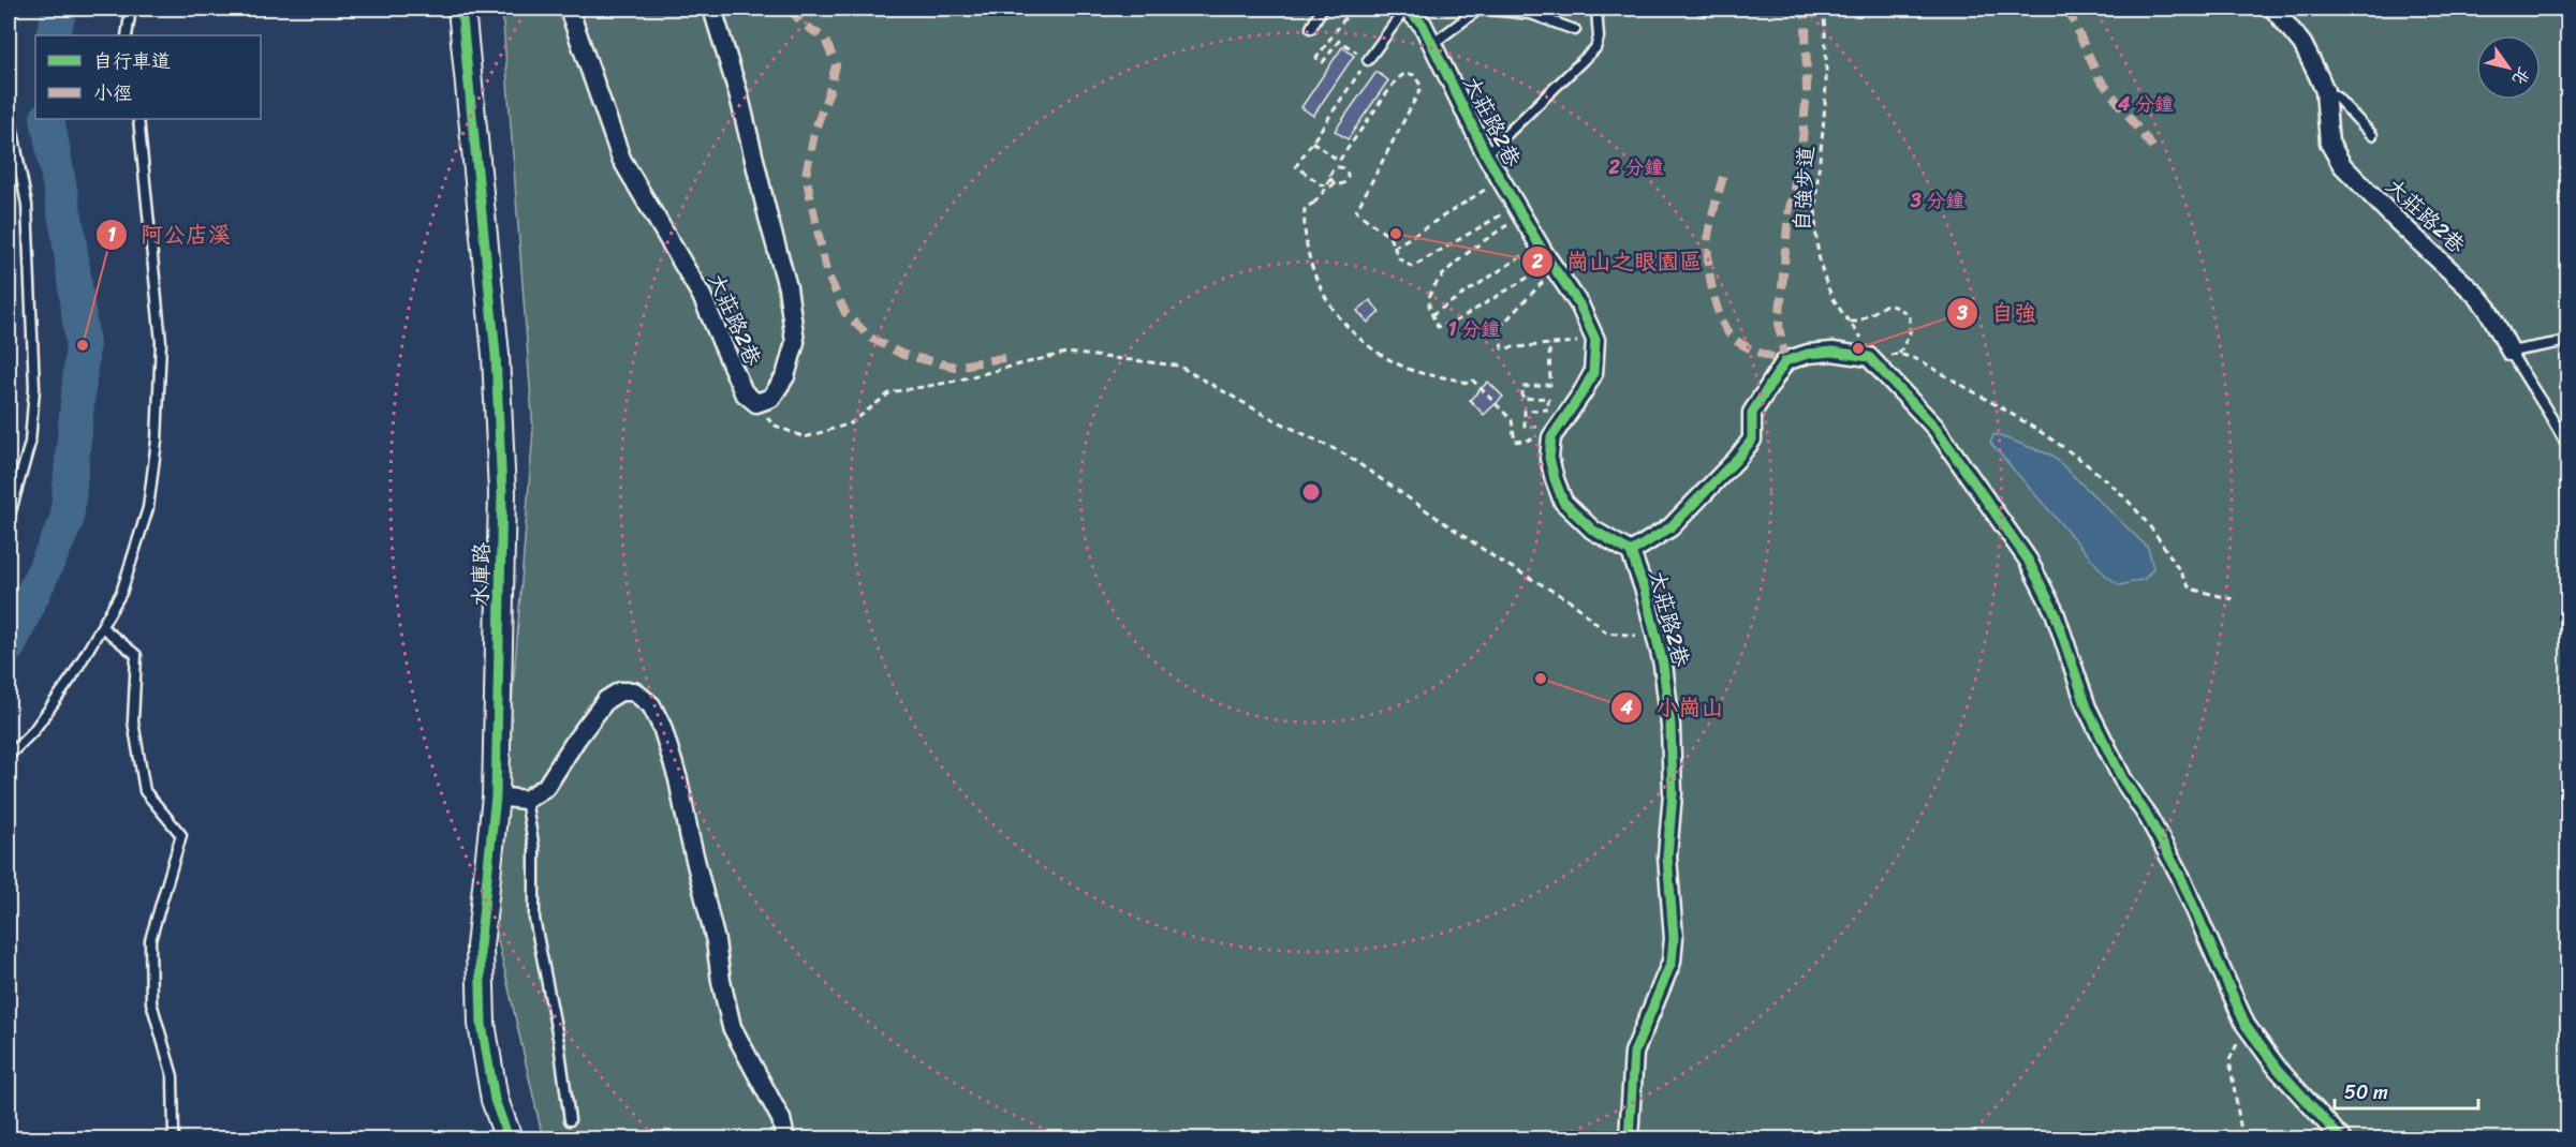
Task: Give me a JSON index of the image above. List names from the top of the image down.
{
  "streets": {
    "street": ["大莊路2巷", "水庫路"],
    "path": ["自強步道"]
  },
  "places": [
    "崗山之眼園區",
    "阿公店溪",
    "自強",
    "小崗山"
  ],
  "legend": ["自行車道", "小徑"],
  "scale_bar": "50 m",
  "north": "bottom right",
  "rings": [
    "4 分鐘",
    "2 分鐘",
    "3 分鐘",
    "1 分鐘"
  ]
}
